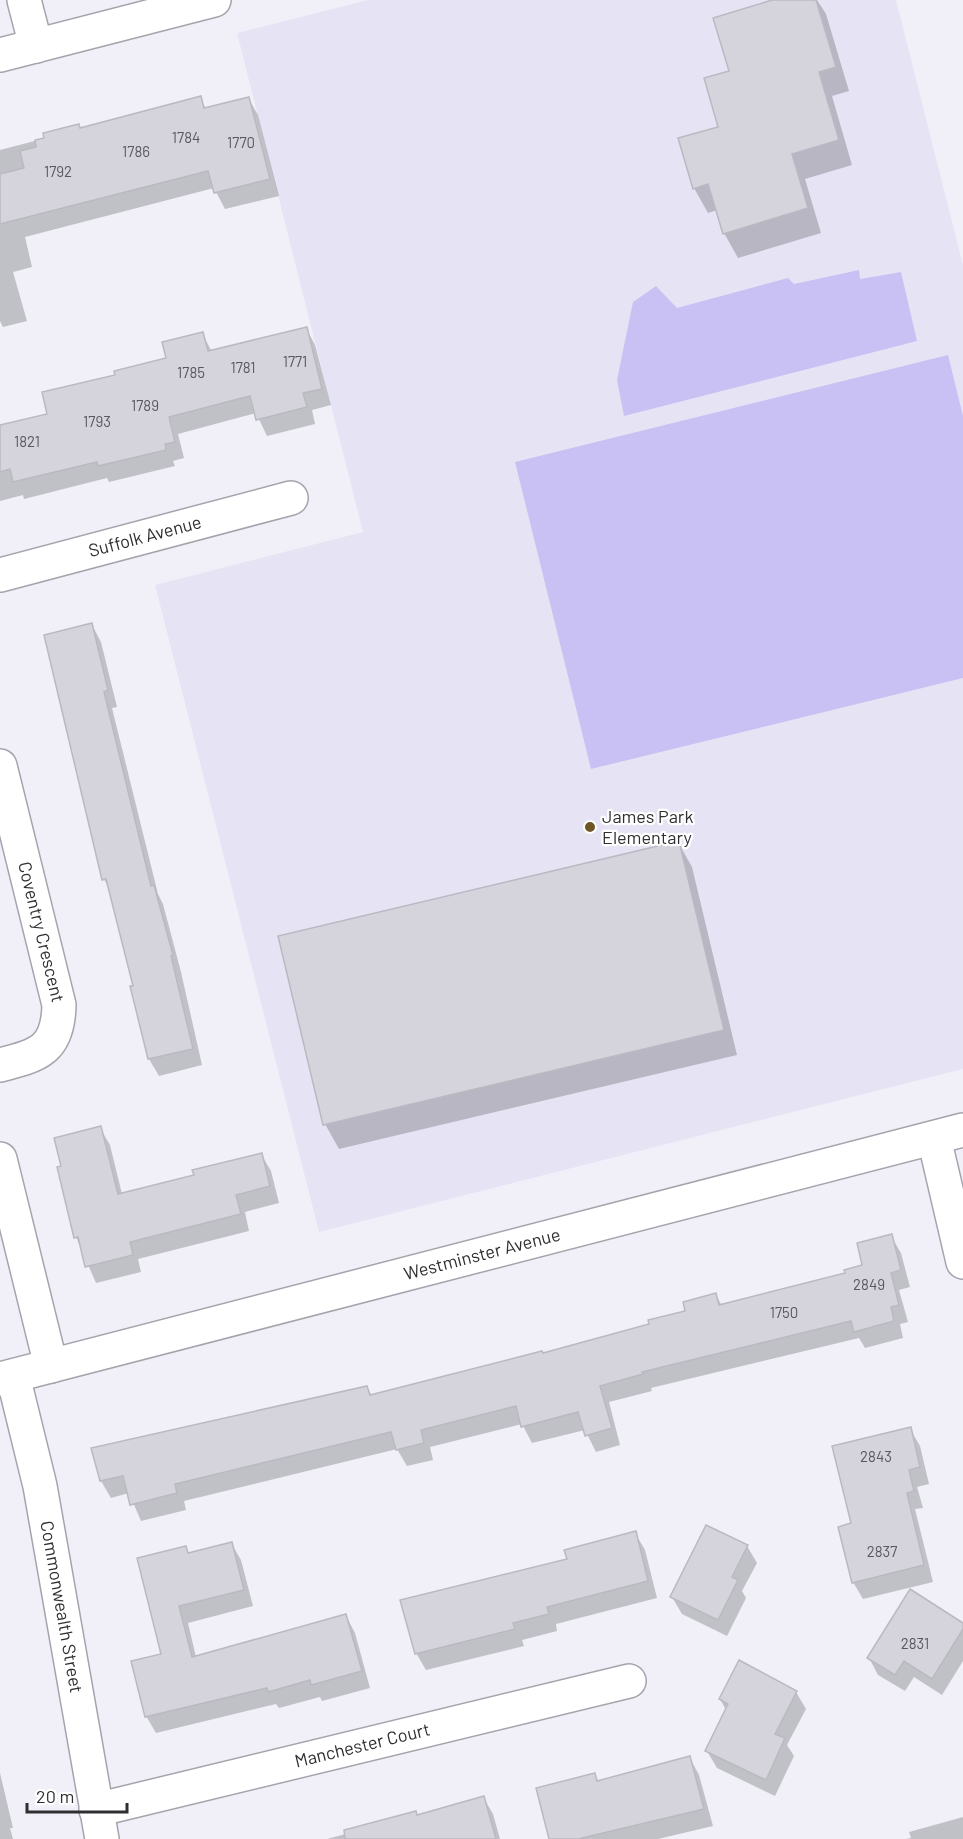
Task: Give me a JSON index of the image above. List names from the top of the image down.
{
  "streets": {
    "street": [
      "Suffolk Avenue",
      "Coventry Crescent",
      "Westminster Avenue",
      "Commonwealth Street",
      "Manchester Court"
    ]
  },
  "crossings": [
    ["Westminster Avenue", "Commonwealth Street"],
    ["Commonwealth Street", "Manchester Court"]
  ],
  "places": ["James Park Elementary"],
  "house_numbers": [
    "1784",
    "1770",
    "1786",
    "1792",
    "1771",
    "1781",
    "1785",
    "1789",
    "1793",
    "1821",
    "2849",
    "1750",
    "2843",
    "2837",
    "2831"
  ],
  "scale_bar": "20 m"
}
